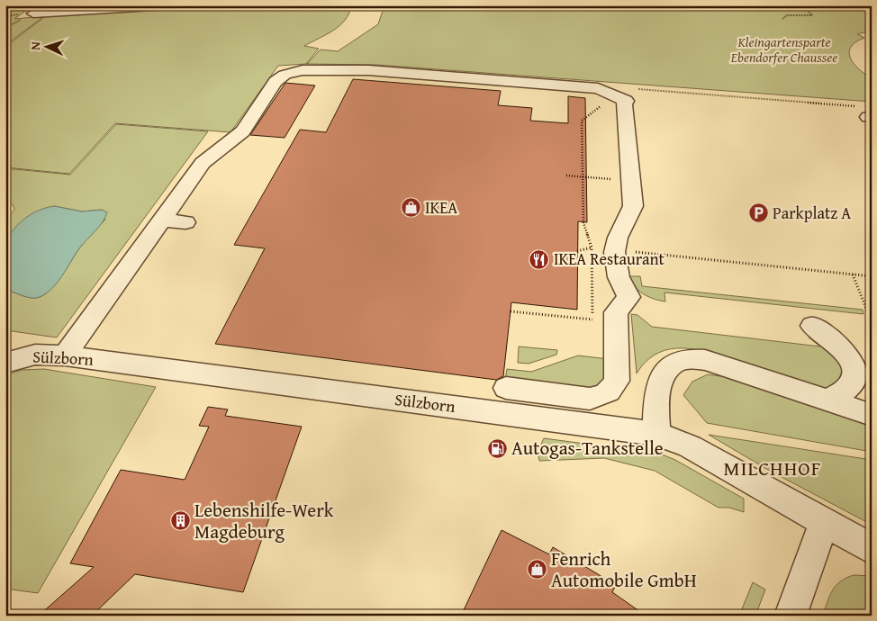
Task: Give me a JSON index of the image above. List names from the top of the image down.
{
  "streets": {
    "street": ["Sülzborn"]
  },
  "districts": ["MILCHHOF"],
  "parks": ["Kleingartensparte Ebendorfer Chaussee"],
  "places": {
    "shop": ["IKEA", "Fenrich Automobile GmbH"],
    "parking": ["Parkplatz A"],
    "restaurant": ["IKEA Restaurant"],
    "fuel station": ["Autogas-Tankstelle"],
    "building": ["Lebenshilfe-Werk Magdeburg"]
  },
  "north": "left"
}
